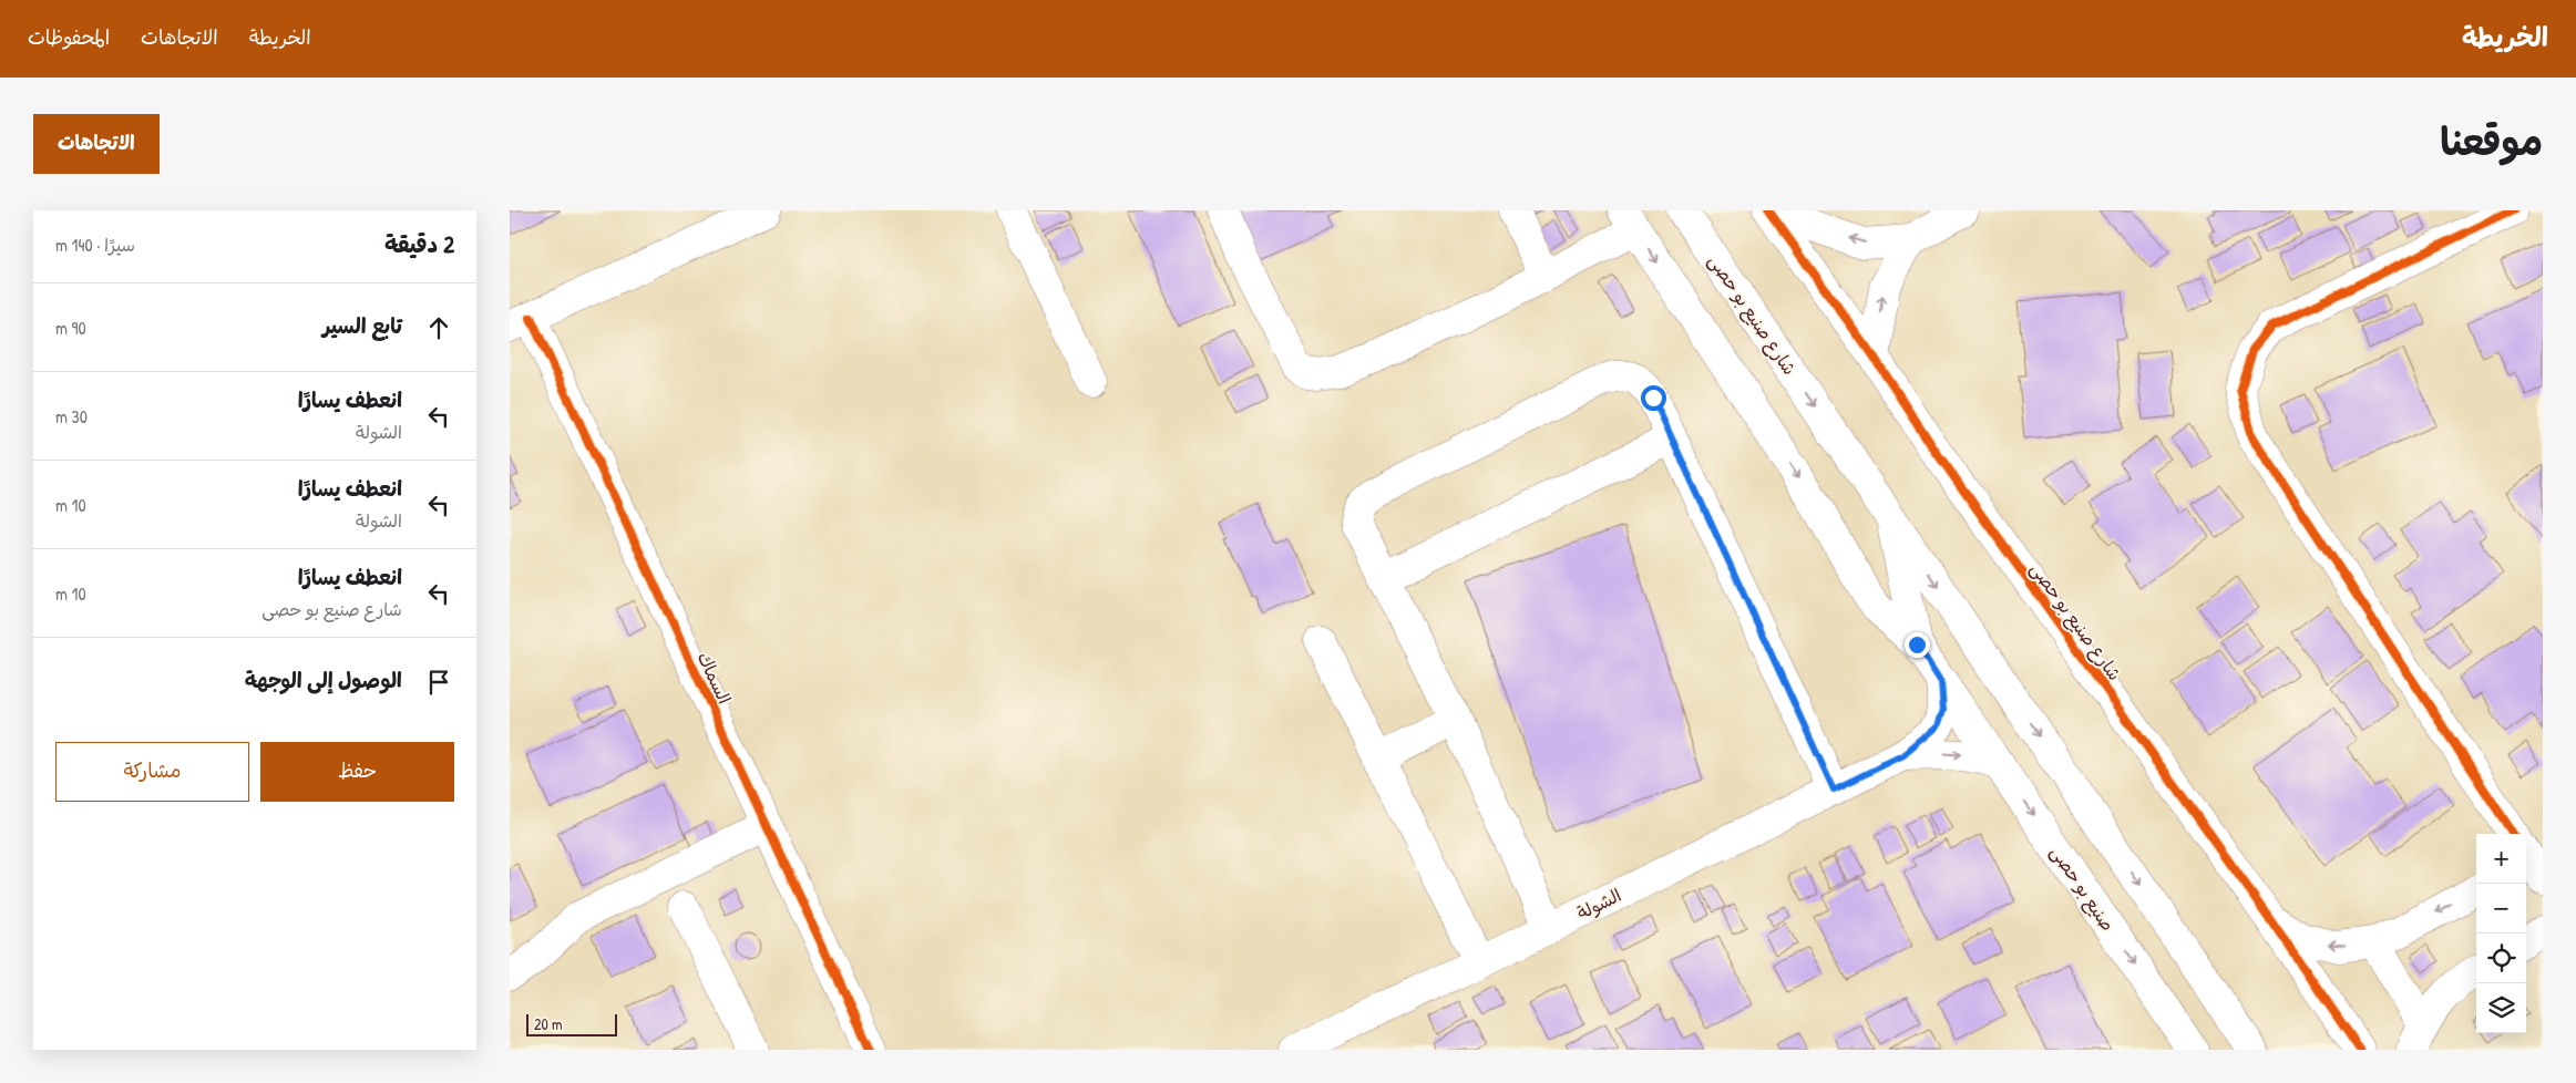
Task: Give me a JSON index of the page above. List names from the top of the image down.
{
  "streets": {
    "street": [
      "شارع صنيع بو حصى",
      "السماك",
      "صنيع بو حصى",
      "الشولة"
    ]
  },
  "crossings": [
    ["صنيع بو حصى", "الشولة"]
  ],
  "one_way": ["صنيع بو حصى"],
  "scale_bar": "20 m",
  "page": {
    "header": "الخريطة",
    "nav": ["الخريطة", "الاتجاهات", "المحفوظات"],
    "title": "موقعنا",
    "buttons": [
      "الاتجاهات",
      ["حفظ", "مشاركة"]
    ],
    "heading": ["2 دقيقة", "سيرًا · 140 m"],
    "list": [
      ["تابع السير", "90 m"],
      ["انعطف يسارًا", "الشولة", "30 m"],
      ["انعطف يسارًا", "الشولة", "10 m"],
      ["انعطف يسارًا", "شارع صنيع بو حصى", "10 m"],
      "الوصول إلى الوجهة"
    ],
    "map_buttons": ["+", "−"],
    "scale": "20 m"
  }
}
